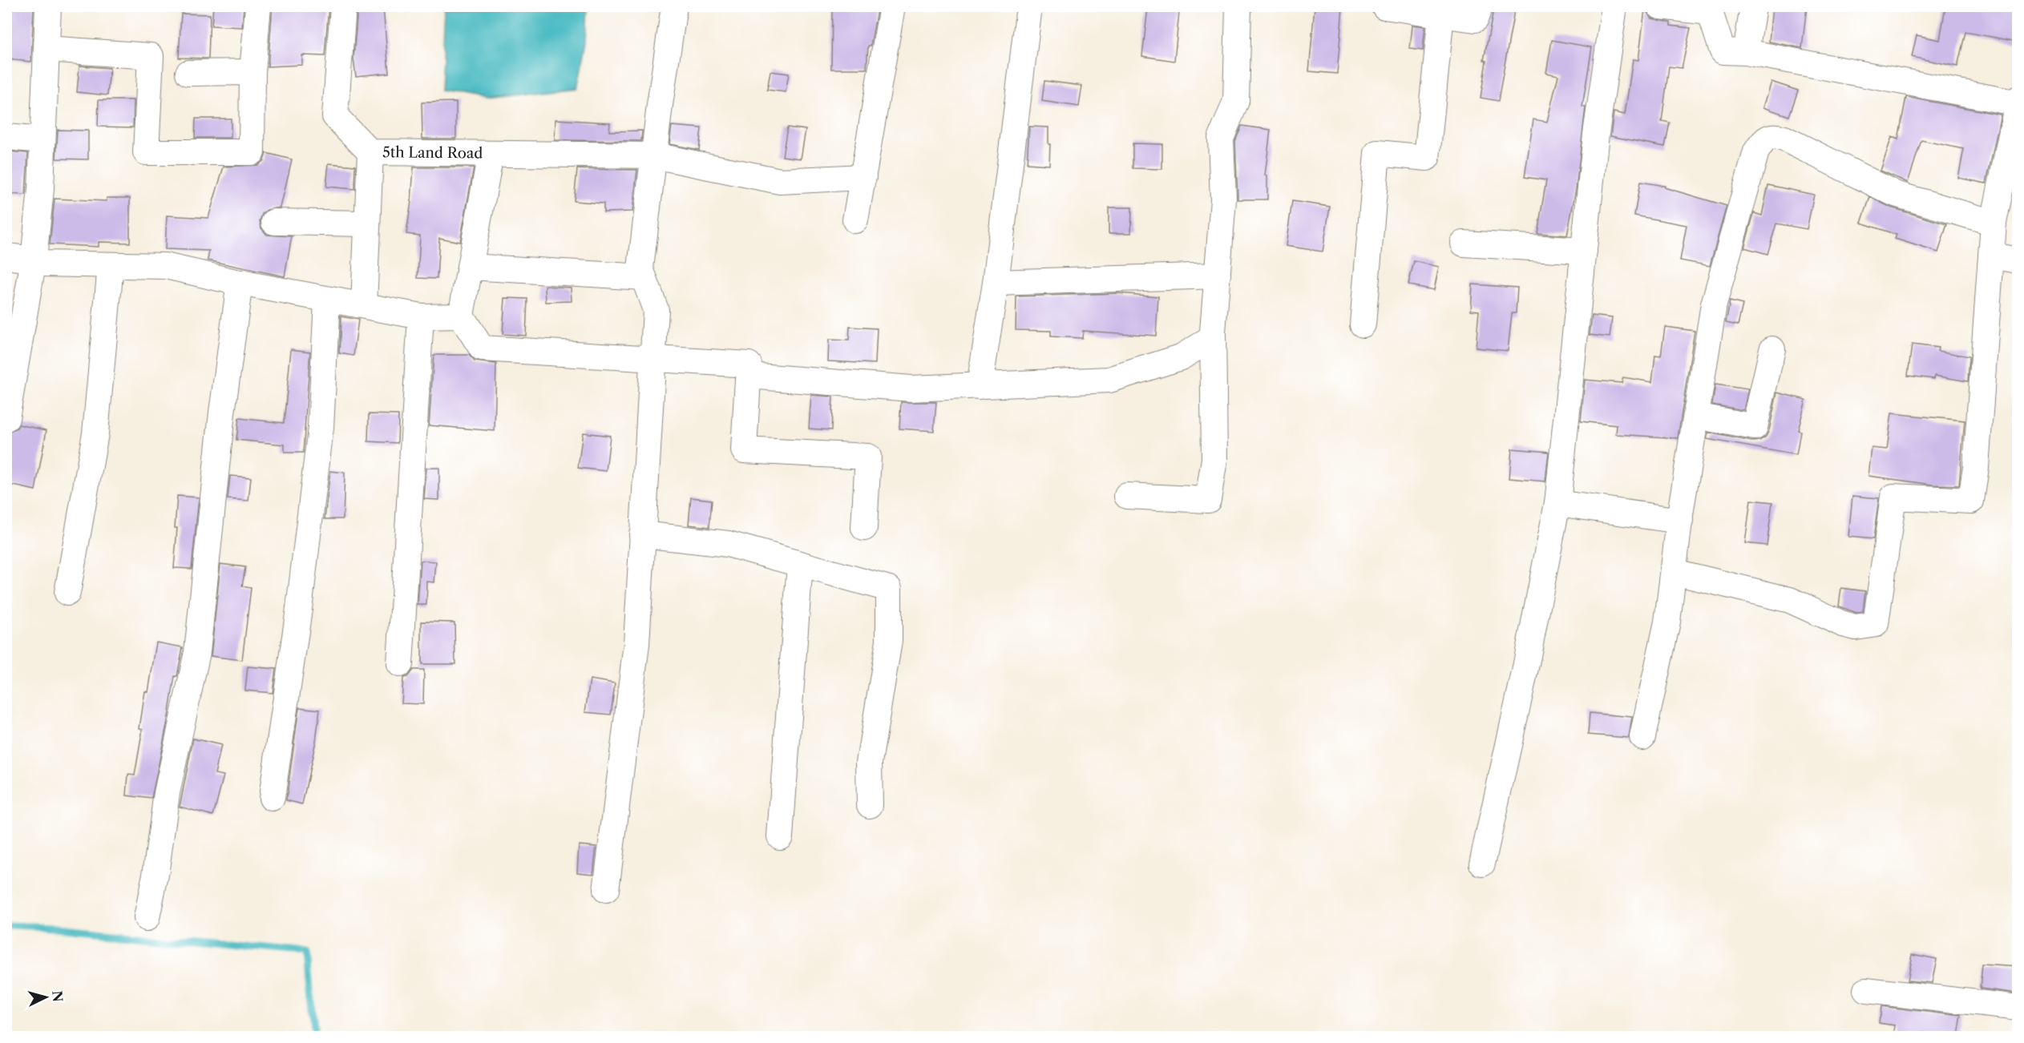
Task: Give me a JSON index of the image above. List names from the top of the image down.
{
  "streets": {
    "street": ["5th Land Road"]
  },
  "north": "right"
}
